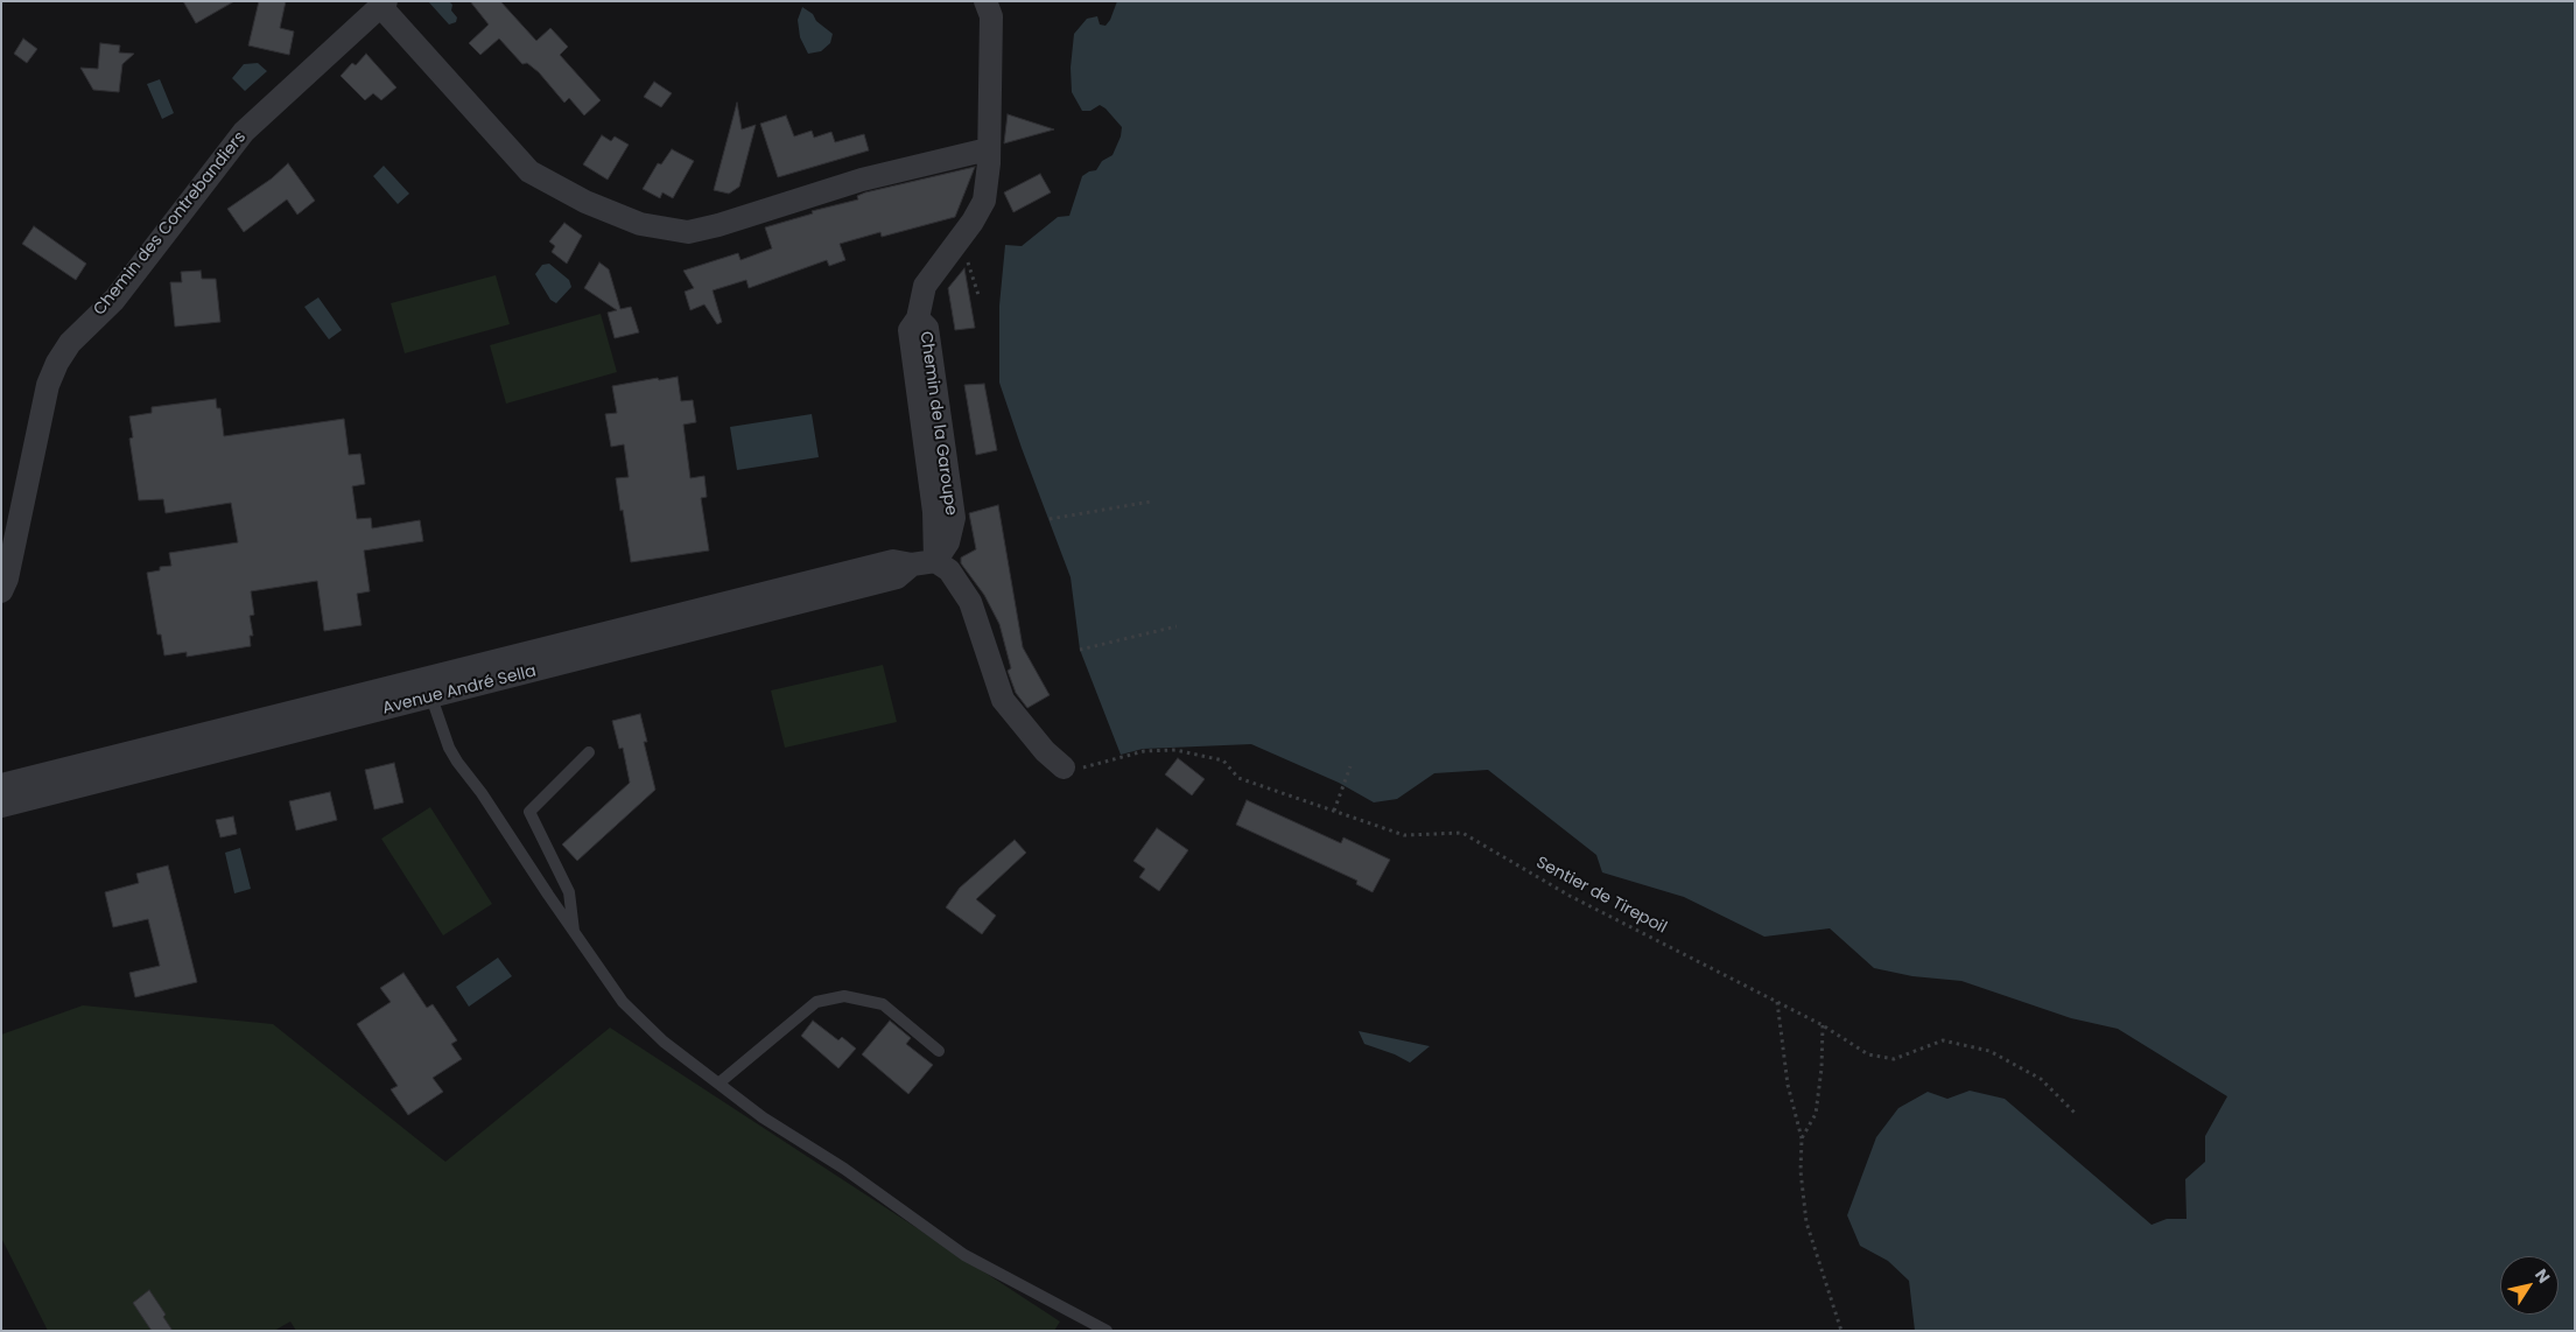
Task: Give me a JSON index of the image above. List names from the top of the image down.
{
  "streets": {
    "street": ["Chemin des Contrebandiers", "Chemin de la Garoupe", "Avenue André Sella"],
    "path": ["Sentier de Tirepoil"]
  },
  "crossings": [
    ["Chemin de la Garoupe", "Avenue André Sella"]
  ],
  "north": "top right"
}
